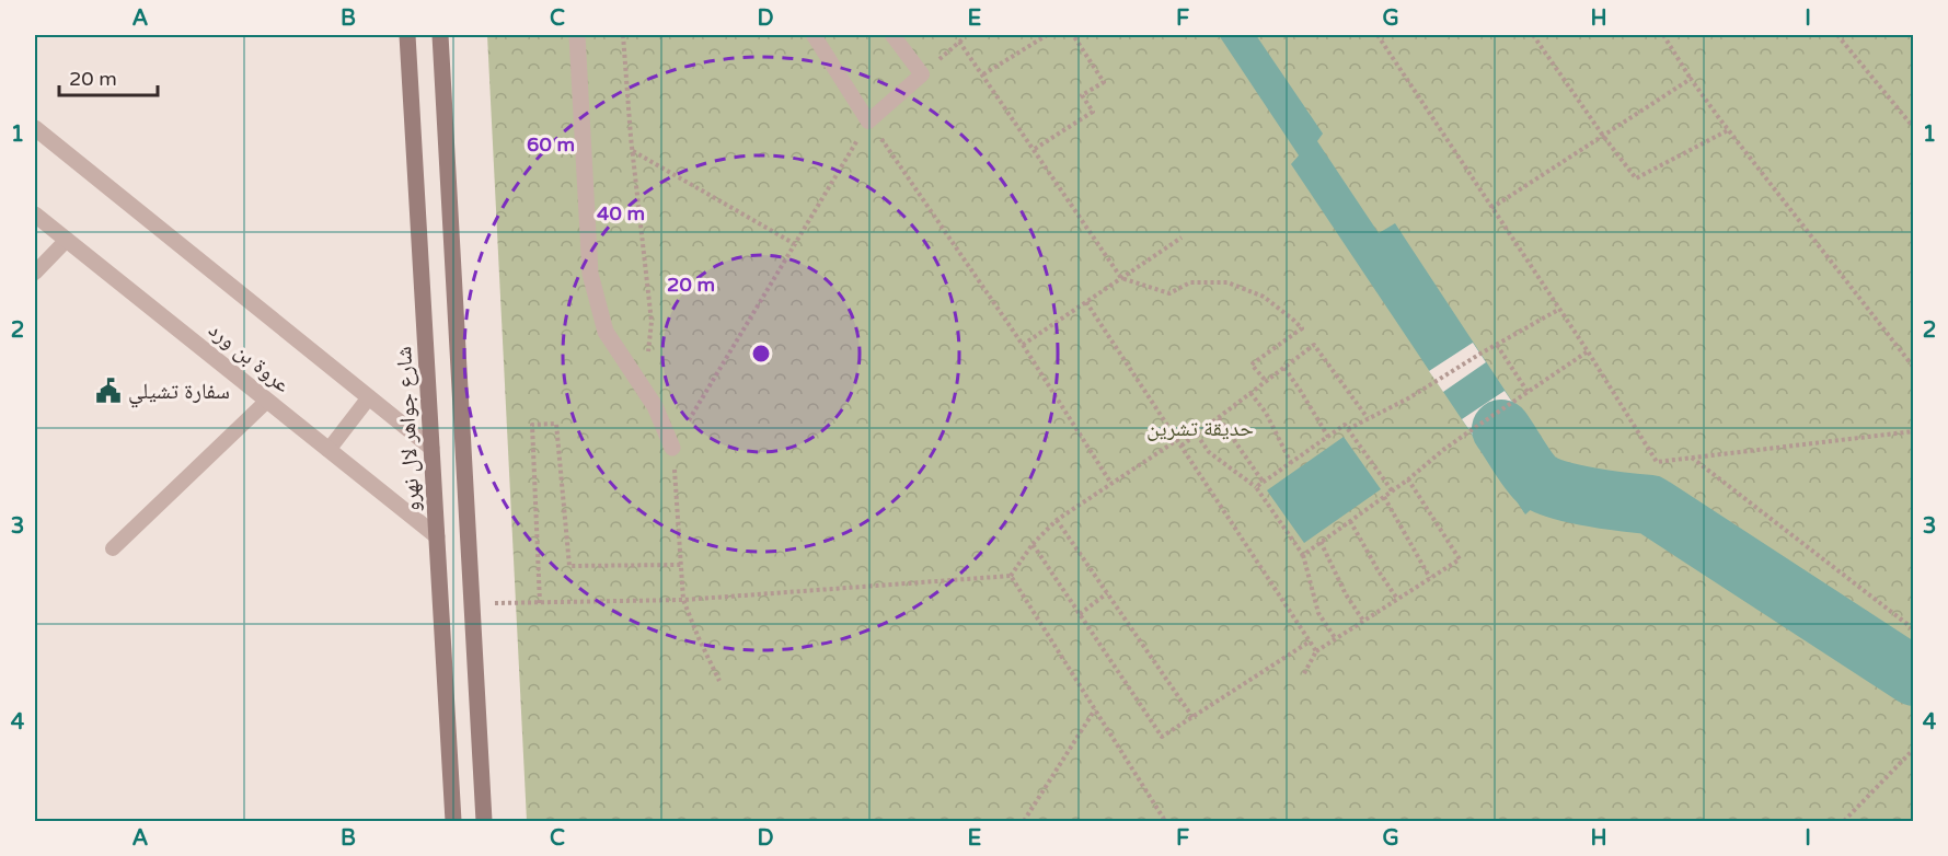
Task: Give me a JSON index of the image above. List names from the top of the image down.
{
  "streets": {
    "main road": ["شارع جواهر لال نهرو"],
    "street": ["عروة بن ورد"]
  },
  "crossings": [
    ["عروة بن ورد", "شارع جواهر لال نهرو"]
  ],
  "parks": ["حديقة تشرين"],
  "places": {
    "public building": ["سفارة تشيلي"]
  },
  "scale_bar": "20 m",
  "grid": {
    "columns": [
      "A",
      "B",
      "C",
      "D",
      "E",
      "F",
      "G",
      "H",
      "I"
    ],
    "rows": [
      "1",
      "2",
      "3",
      "4"
    ]
  },
  "rings": ["60 m", "40 m", "20 m"]
}
